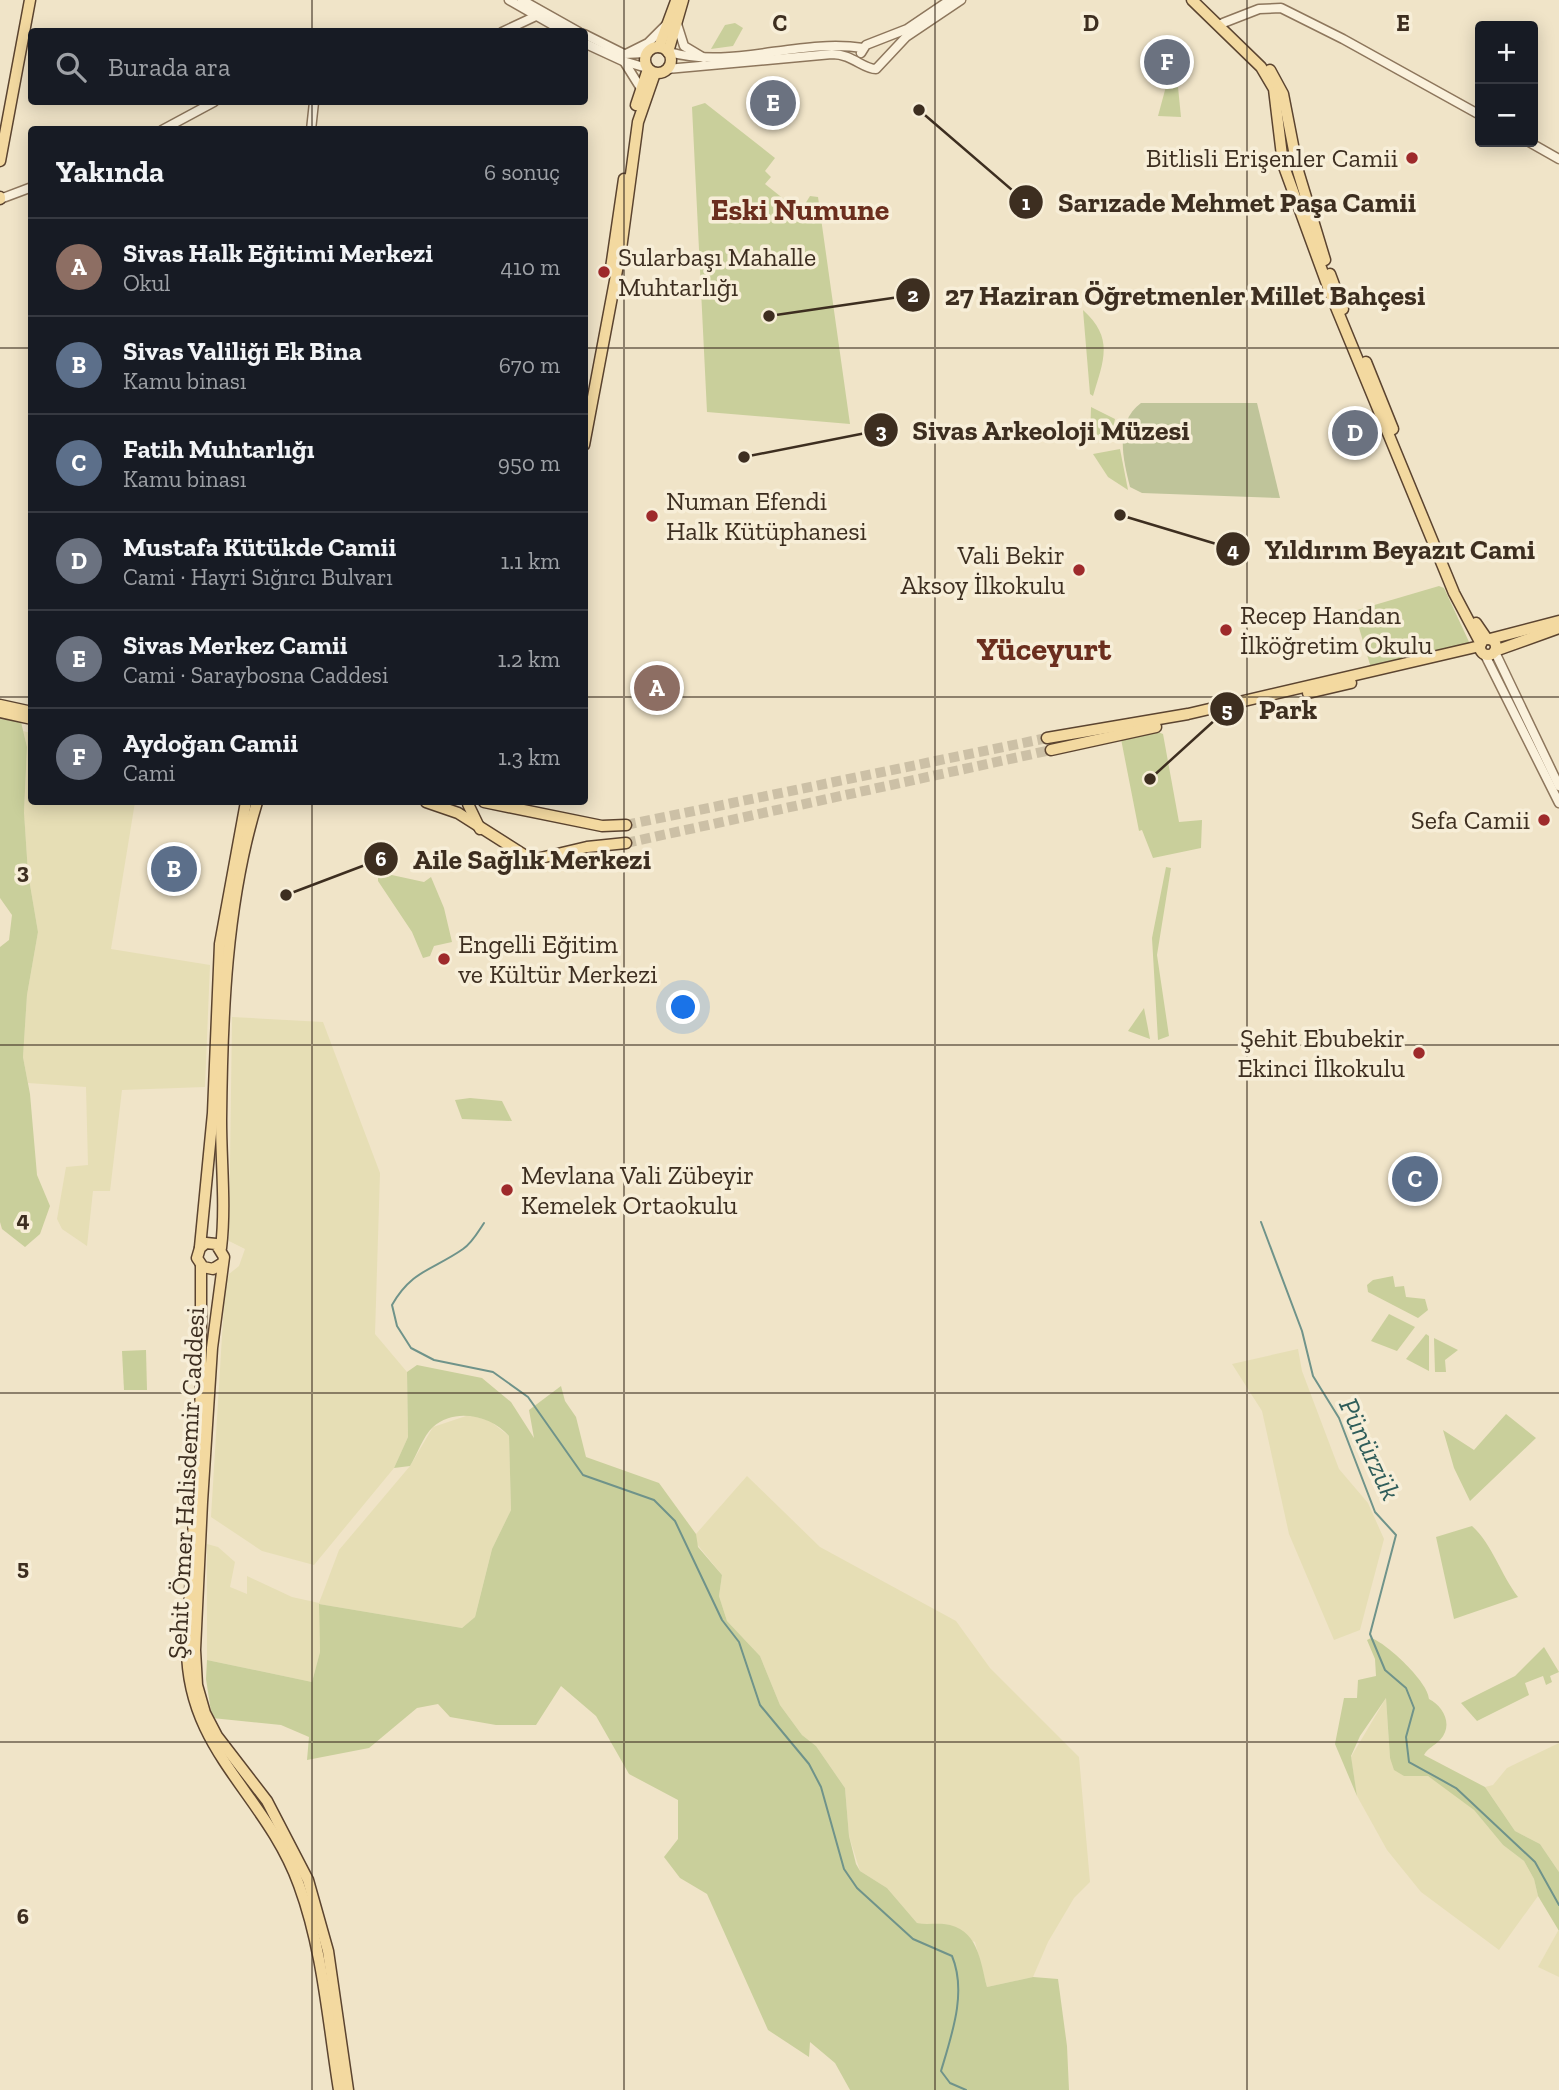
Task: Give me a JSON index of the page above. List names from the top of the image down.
{
  "streets": {
    "main road": ["Şehit Ömer Halisdemir Caddesi"]
  },
  "districts": ["Eski Numune", "Yüceyurt"],
  "water": ["Pünürzük"],
  "places": [
    "Sarızade Mehmet Paşa Camii",
    "Bitlisli Erişenler Camii",
    "Sularbaşı Mahalle Muhtarlığı",
    "27 Haziran Öğretmenler Millet Bahçesi",
    "Sivas Arkeoloji Müzesi",
    "Yıldırım Beyazıt Cami",
    "Numan Efendi Halk Kütüphanesi",
    "Vali Bekir Aksoy İlkokulu",
    "Recep Handan İlköğretim Okulu",
    "Park",
    "Sefa Camii",
    "Aile Sağlık Merkezi",
    "Engelli Eğitim ve Kültür Merkezi",
    "Şehit Ebubekir Ekinci İlkokulu",
    "Mevlana Vali Zübeyir Kemelek Ortaokulu"
  ],
  "page": {
    "map_buttons": ["+", "−"],
    "search": "Burada ara",
    "pins": [
      "F",
      "E",
      "D",
      "A",
      "B",
      "C"
    ],
    "heading": ["Yakında", "6 sonuç"],
    "list": [
      {
        "mark": "A",
        "name": "Sivas Halk Eğitimi Merkezi",
        "note": "Okul",
        "value": "410 m"
      },
      {
        "mark": "B",
        "name": "Sivas Valiliği Ek Bina",
        "note": "Kamu binası",
        "value": "670 m"
      },
      {
        "mark": "C",
        "name": "Fatih Muhtarlığı",
        "note": "Kamu binası",
        "value": "950 m"
      },
      {
        "mark": "D",
        "name": "Mustafa Kütükde Camii",
        "note": "Cami · Hayri Sığırcı Bulvarı",
        "value": "1.1 km"
      },
      {
        "mark": "E",
        "name": "Sivas Merkez Camii",
        "note": "Cami · Saraybosna Caddesi",
        "value": "1.2 km"
      },
      {
        "mark": "F",
        "name": "Aydoğan Camii",
        "note": "Cami",
        "value": "1.3 km"
      }
    ]
  },
  "grid": {
    "columns": ["C", "D", "E"],
    "rows": [
      "3",
      "4",
      "5",
      "6"
    ]
  }
}
